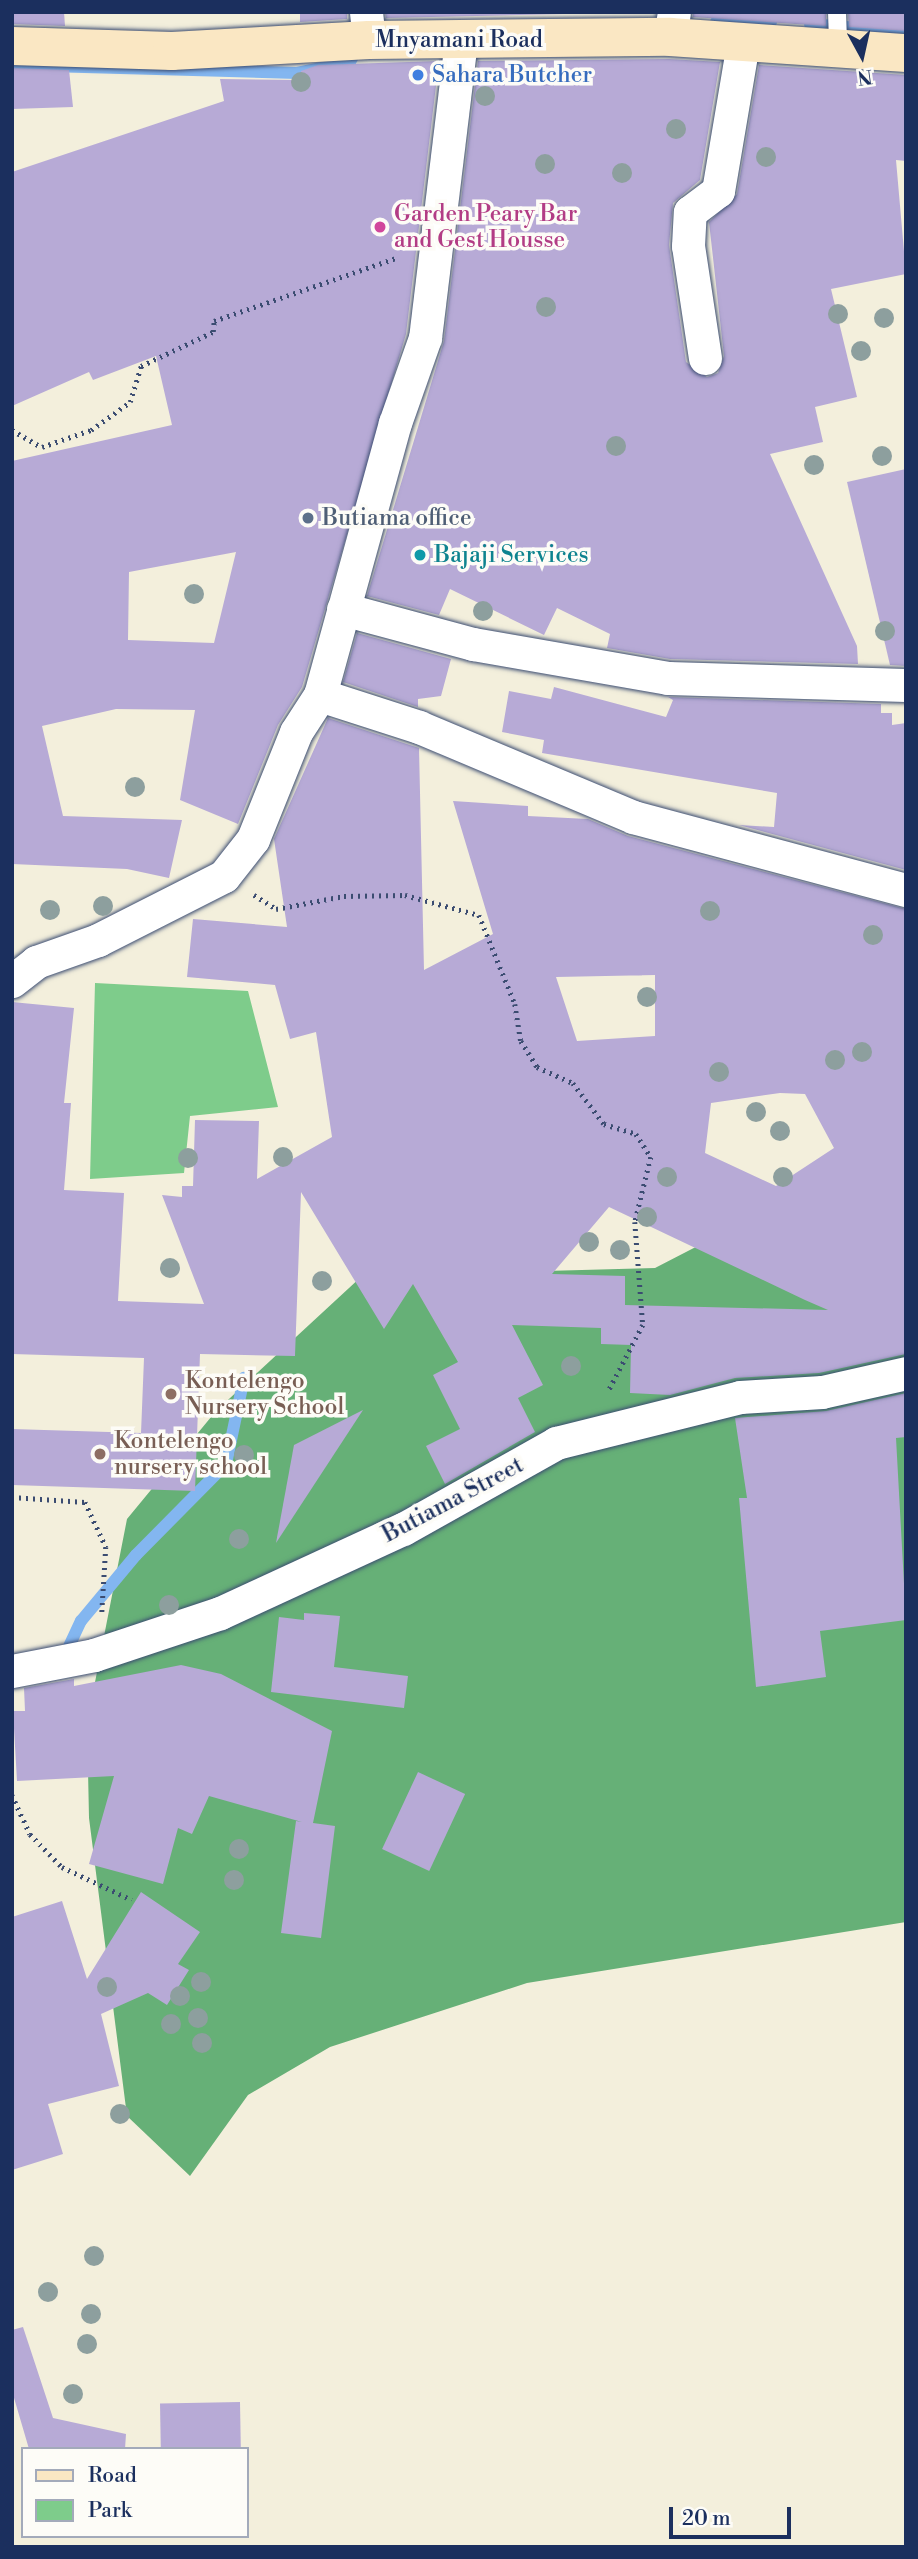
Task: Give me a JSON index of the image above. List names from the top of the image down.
{
  "streets": {
    "street": ["Mnyamani Road", "Butiama Street"]
  },
  "places": [
    "Sahara Butcher",
    "Garden Peary Bar and Gest Housse",
    "Butiama office",
    "Bajaji Services",
    "Kontelengo Nursery School",
    "Kontelengo nursery school"
  ],
  "legend": ["Road", "Park"],
  "scale_bar": "20 m",
  "north": "bottom"
}
